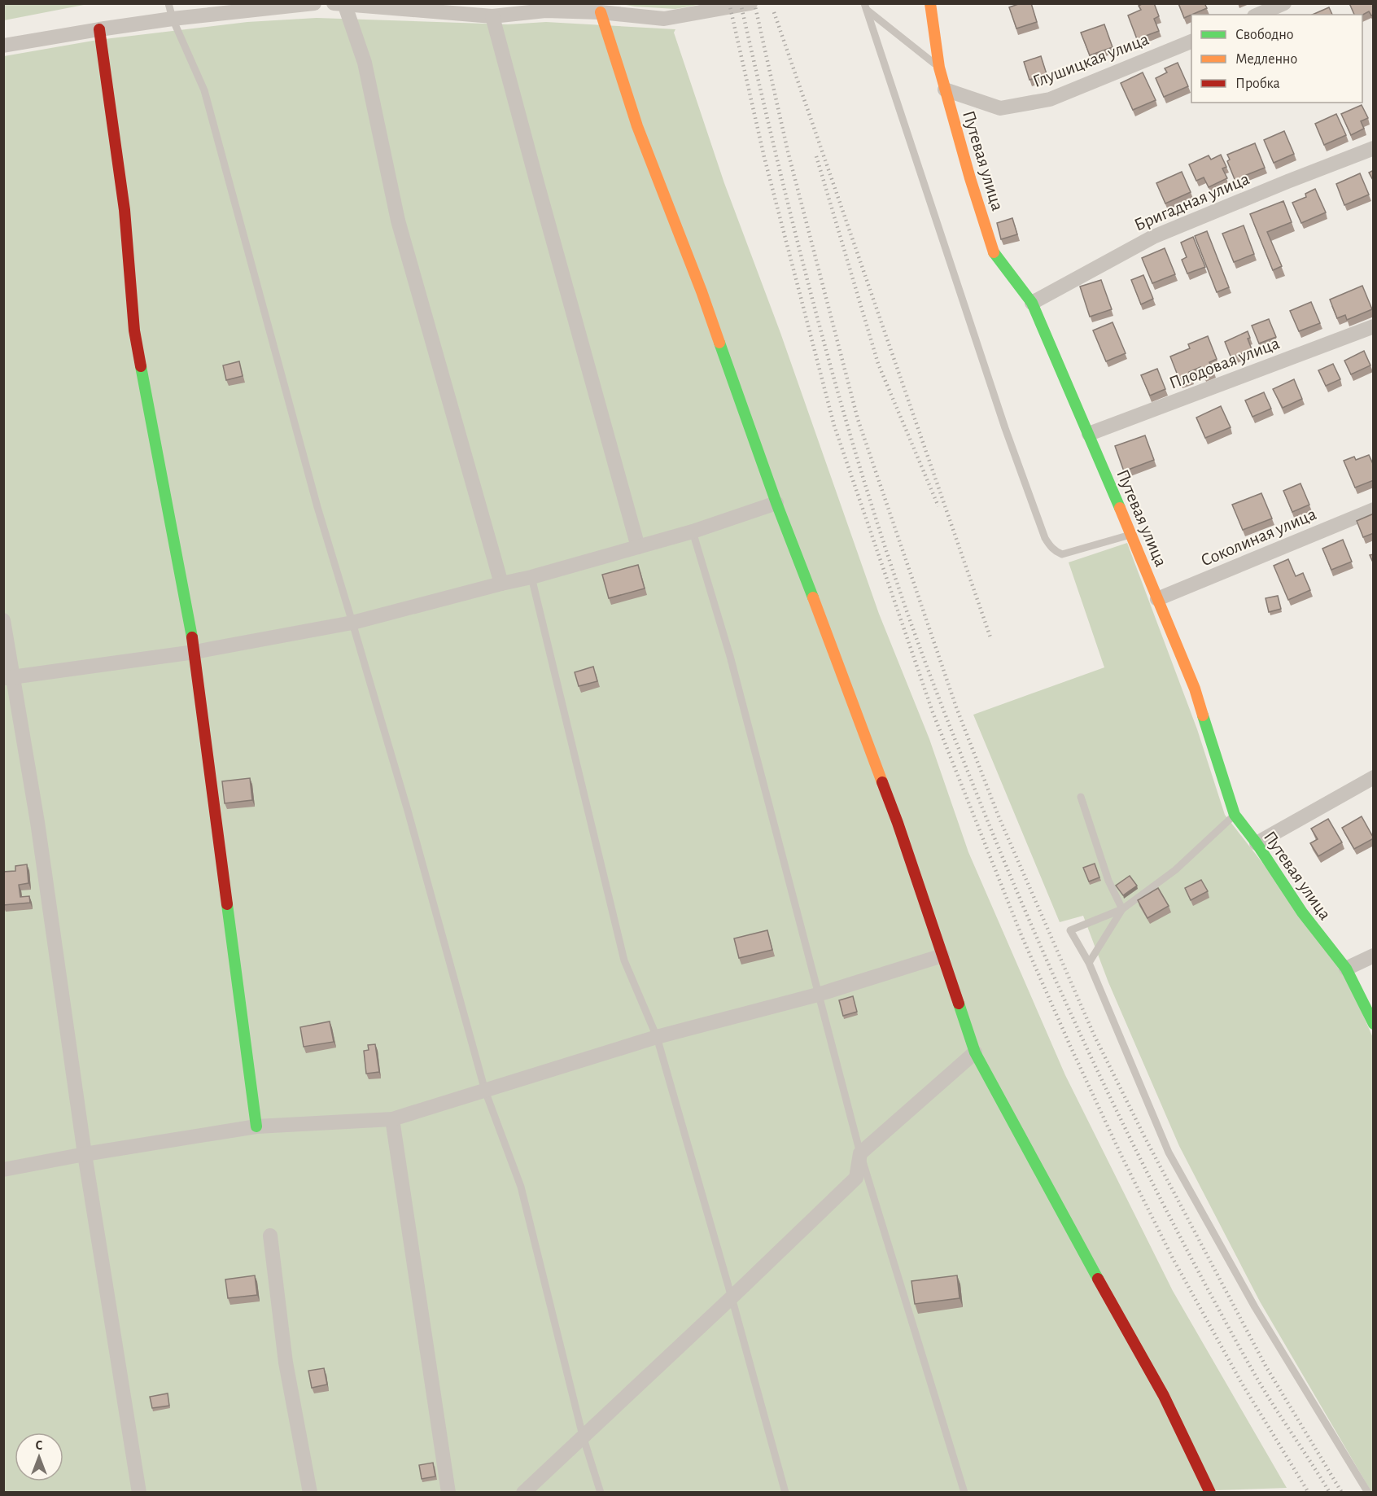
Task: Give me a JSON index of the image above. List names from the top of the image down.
{
  "streets": {
    "street": [
      "Глушицкая улица",
      "Путевая улица",
      "Бригадная улица",
      "Плодовая улица",
      "Соколиная улица"
    ]
  },
  "crossings": [
    ["Глушицкая улица", "Путевая улица"],
    ["Путевая улица", "Бригадная улица"],
    ["Путевая улица", "Плодовая улица"],
    ["Путевая улица", "Соколиная улица"]
  ],
  "legend": ["Свободно", "Медленно", "Пробка"],
  "north": "top"
}
